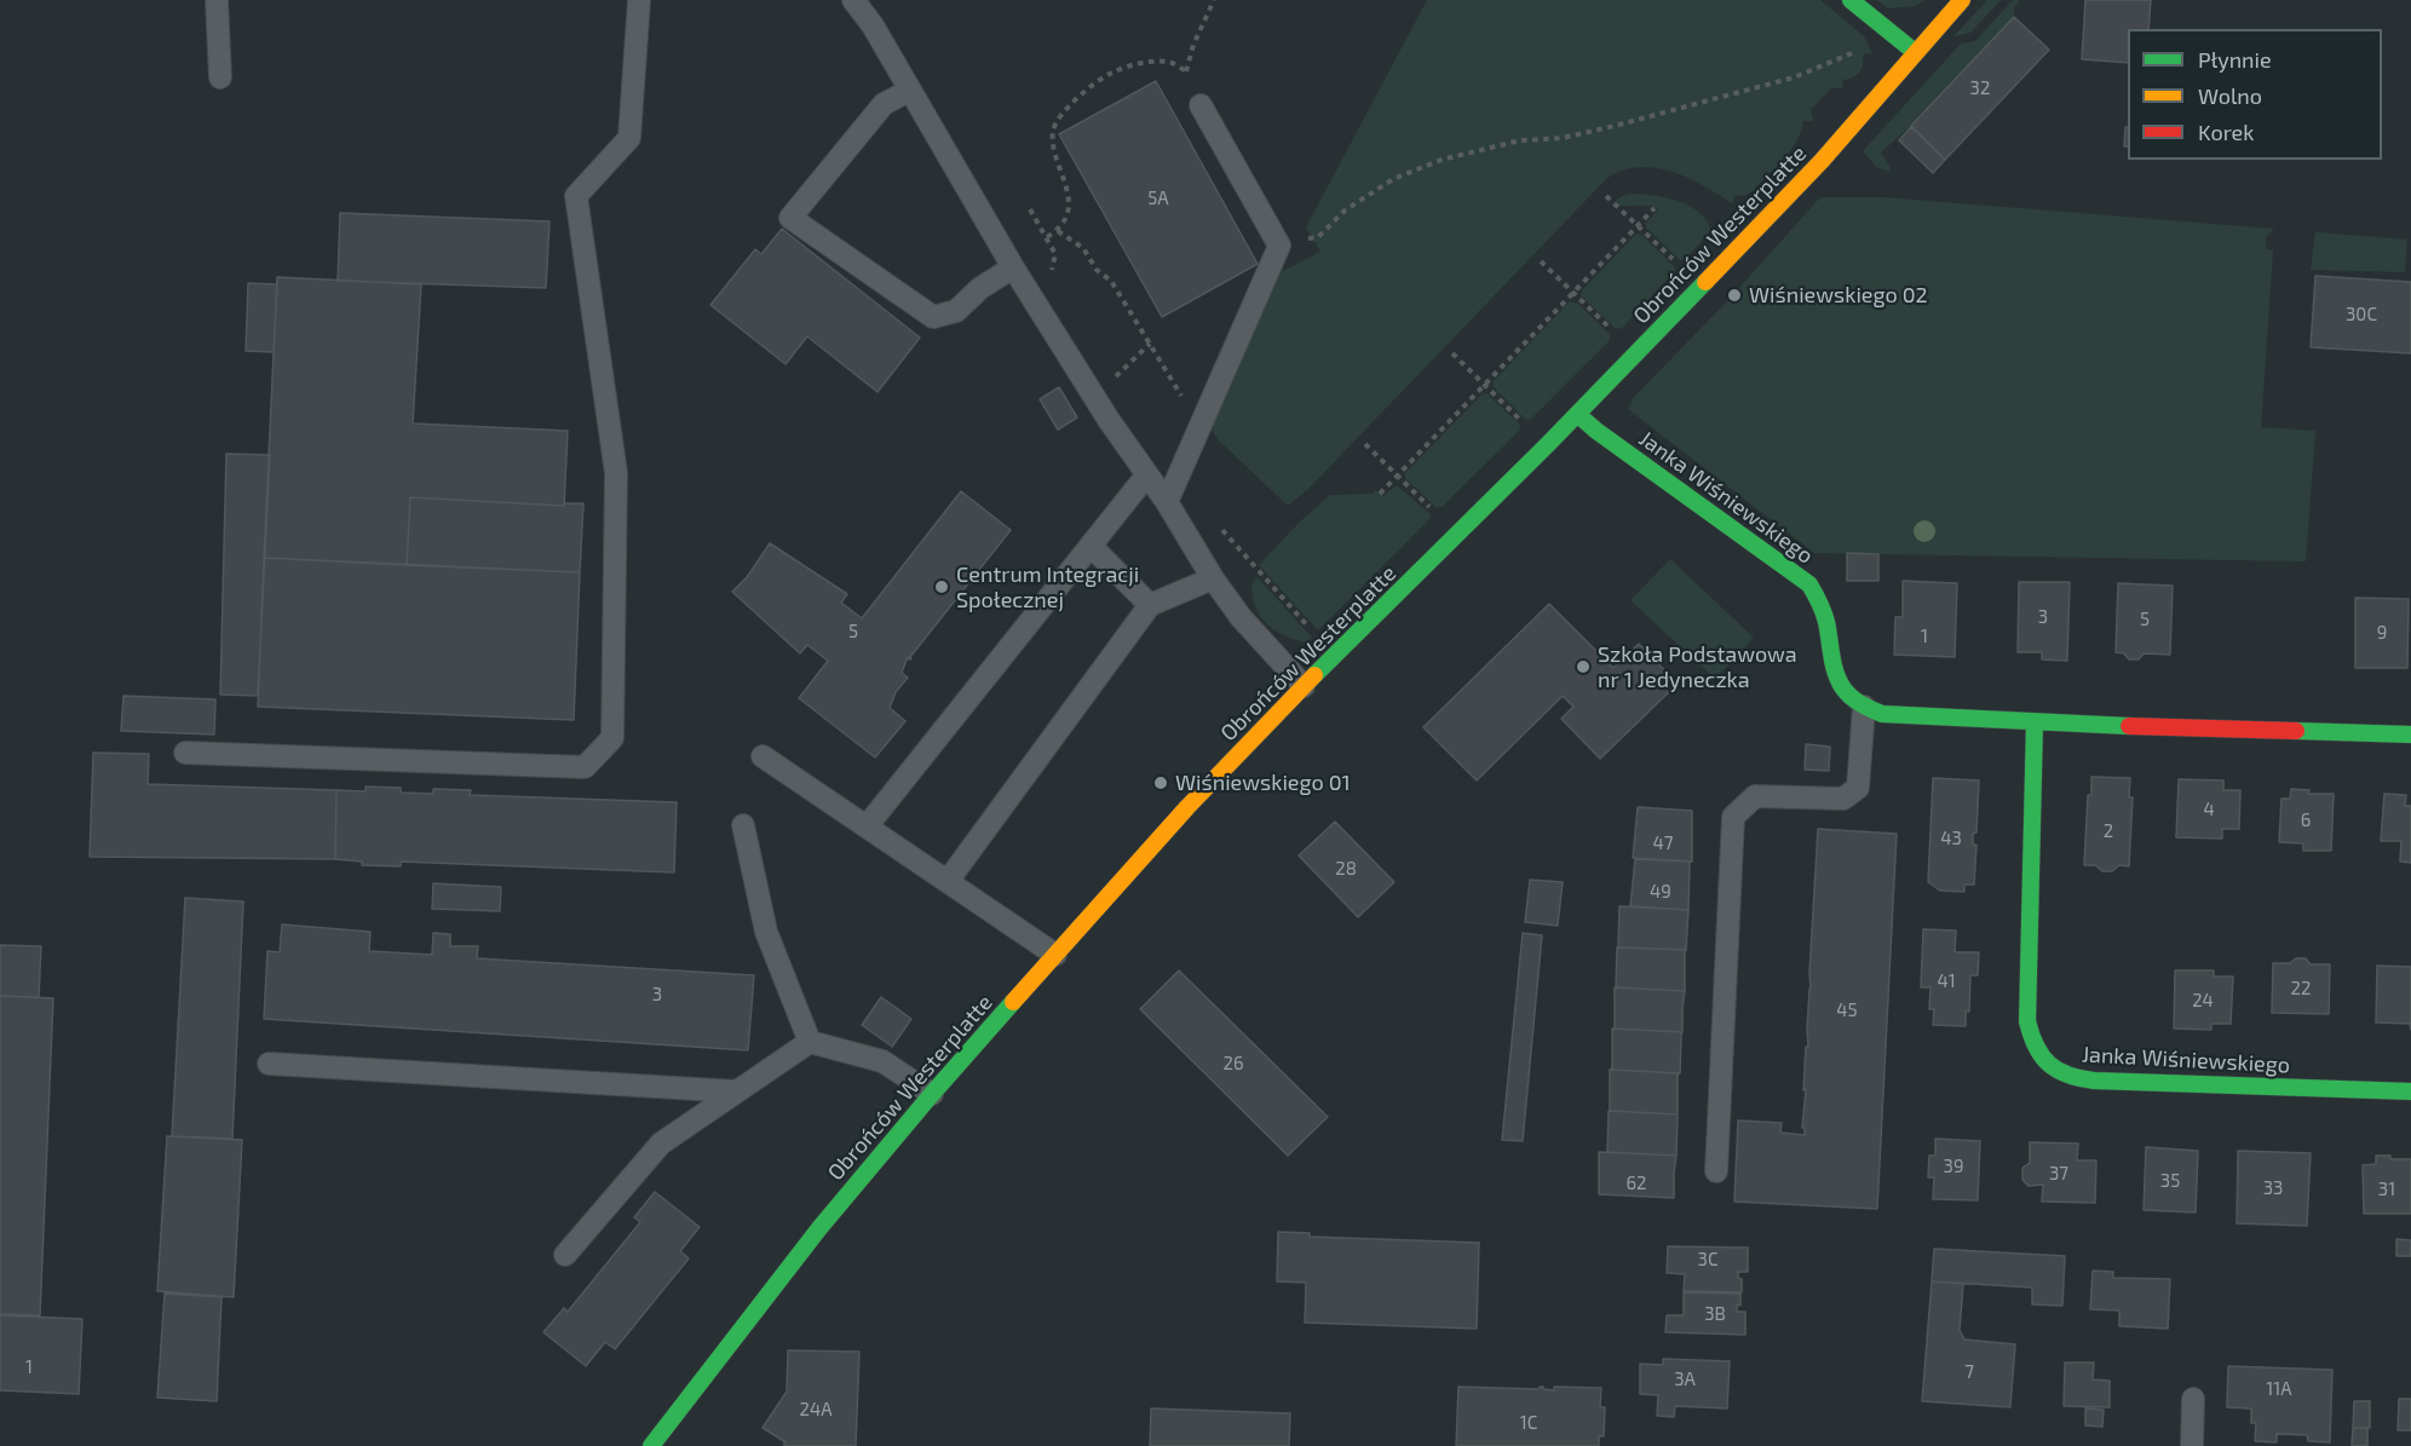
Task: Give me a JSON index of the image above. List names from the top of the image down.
{
  "streets": {
    "street": ["Obrońców Westerplatte", "Janka Wiśniewskiego"]
  },
  "crossings": [
    ["Obrońców Westerplatte", "Janka Wiśniewskiego"]
  ],
  "places": [
    "Wiśniewskiego 02",
    "Centrum Integracji Społecznej",
    "Szkoła Podstawowa nr 1 Jedyneczka",
    "Wiśniewskiego 01"
  ],
  "house_numbers": [
    "32",
    "5A",
    "30C",
    "3",
    "5",
    "5",
    "9",
    "1",
    "4",
    "6",
    "2",
    "43",
    "47",
    "28",
    "49",
    "41",
    "22",
    "3",
    "24",
    "45",
    "26",
    "39",
    "37",
    "35",
    "62",
    "33",
    "31",
    "3C",
    "3B",
    "1",
    "7",
    "3A",
    "11A",
    "24A",
    "1C"
  ],
  "legend": ["Płynnie", "Wolno", "Korek"]
}
